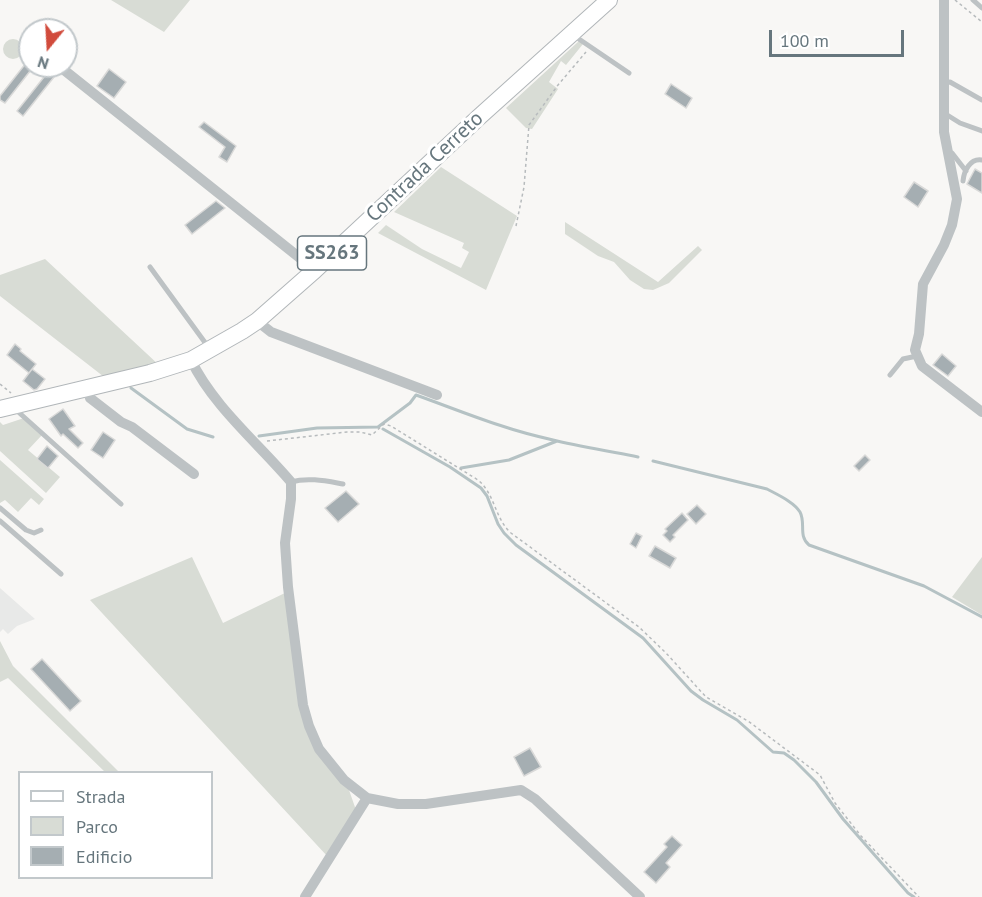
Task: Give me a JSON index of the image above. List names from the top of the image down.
{
  "streets": {
    "main road": ["Contrada Cerreto", "SS263"]
  },
  "legend": ["Strada", "Parco", "Edificio"],
  "scale_bar": "100 m",
  "north": "bottom"
}
